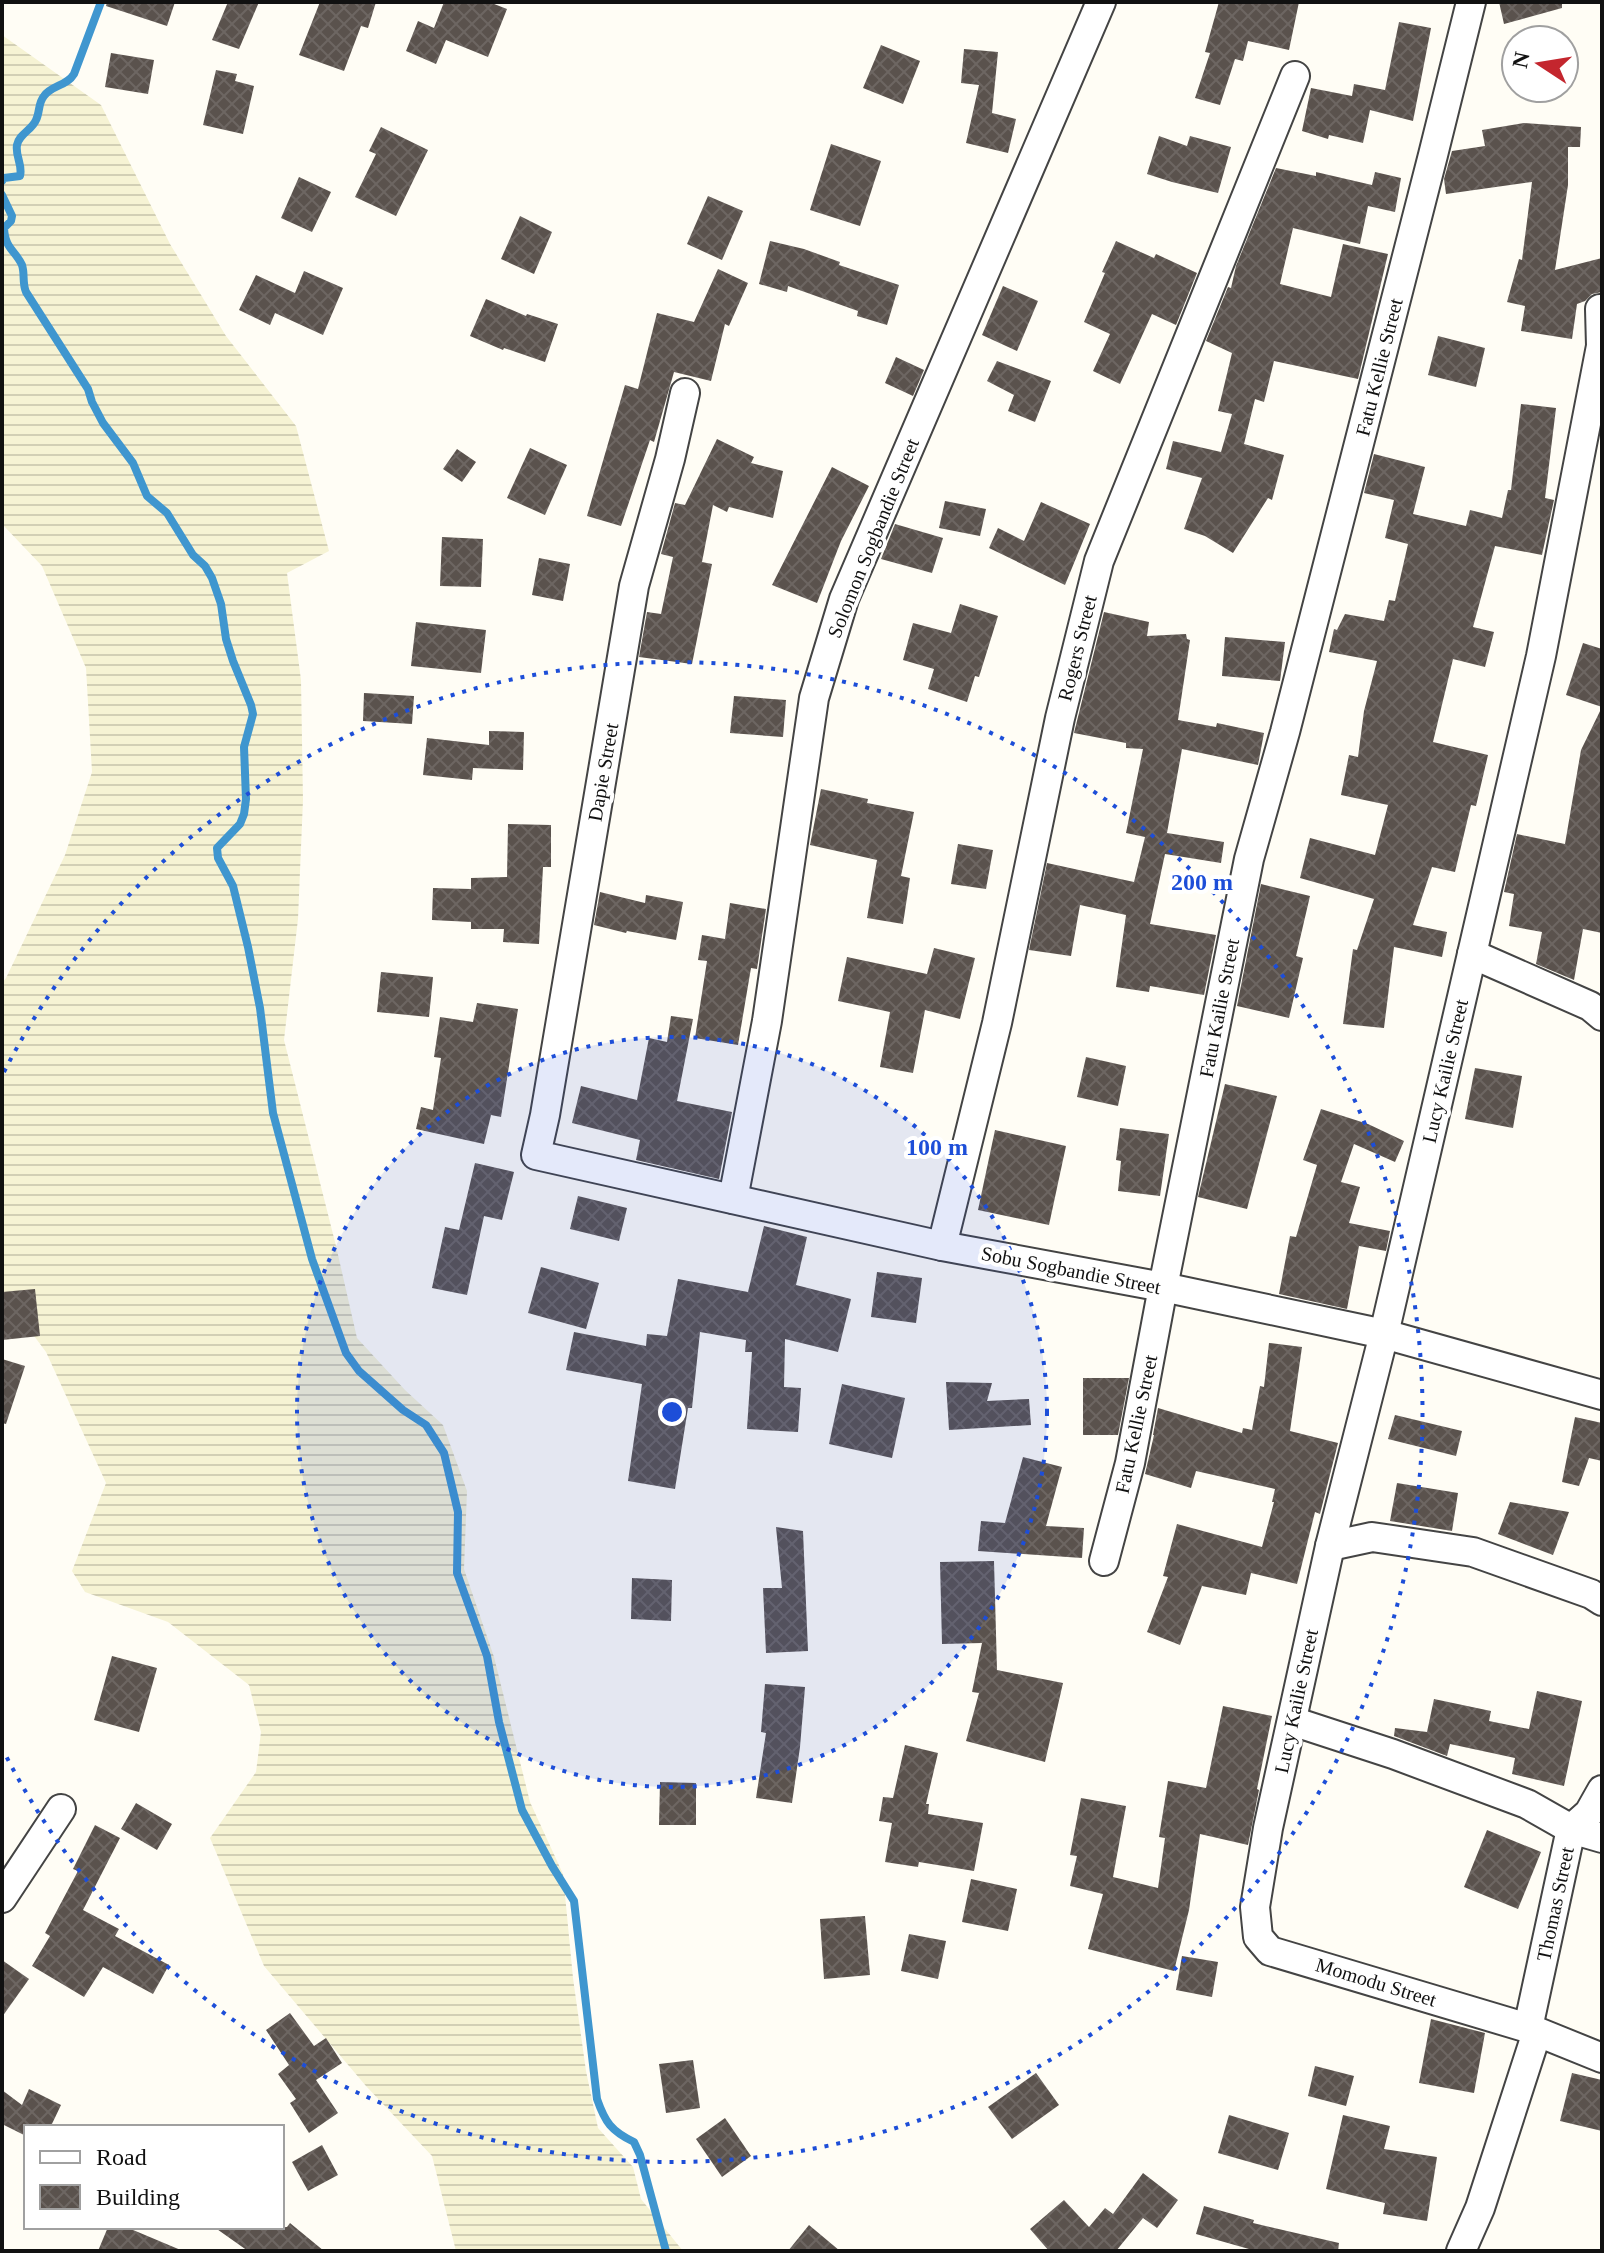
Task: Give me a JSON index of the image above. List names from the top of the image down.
{
  "streets": {
    "street": [
      "Fatu Kellie Street",
      "Solomon Sogbandie Street",
      "Rogers Street",
      "Dapie Street",
      "Fatu Kailie Street",
      "Lucy Kailie Street",
      "Sobu Sogbandie Street",
      "Thomas Street",
      "Momodu Street"
    ]
  },
  "crossings": [
    ["Fatu Kellie Street", "Fatu Kailie Street"],
    ["Fatu Kellie Street", "Sobu Sogbandie Street"],
    ["Solomon Sogbandie Street", "Sobu Sogbandie Street"],
    ["Rogers Street", "Sobu Sogbandie Street"],
    ["Dapie Street", "Sobu Sogbandie Street"],
    ["Fatu Kailie Street", "Sobu Sogbandie Street"],
    ["Lucy Kailie Street", "Sobu Sogbandie Street"],
    ["Lucy Kailie Street", "Momodu Street"],
    ["Thomas Street", "Momodu Street"]
  ],
  "legend": ["Road", "Building"],
  "north": "left",
  "rings": ["200 m", "100 m"]
}
